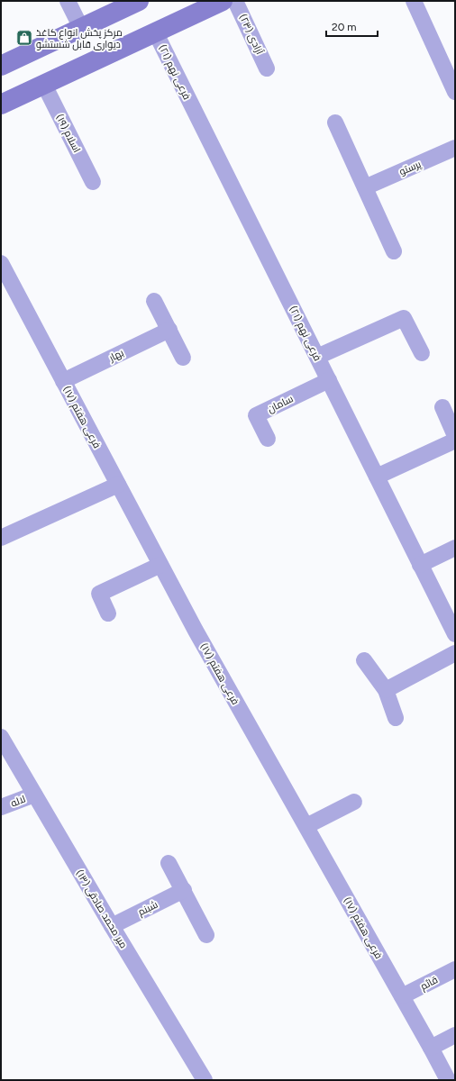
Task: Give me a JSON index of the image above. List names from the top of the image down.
{
  "streets": {
    "street": [
      "آزادی (۲۳)",
      "فرعی نهم (۲۱)",
      "اسلام (۱۹)",
      "پرستو",
      "بهار",
      "سامان",
      "فرعی هفتم (۱۷)",
      "لاله",
      "شبنم",
      "میر محمد صادقی (۱۳)",
      "قائم"
    ]
  },
  "crossings": [
    ["فرعی نهم (۲۱)", "سامان"],
    ["بهار", "فرعی هفتم (۱۷)"],
    ["فرعی هفتم (۱۷)", "قائم"],
    ["لاله", "میر محمد صادقی (۱۳)"],
    ["شبنم", "میر محمد صادقی (۱۳)"]
  ],
  "places": {
    "shop": ["مرکز پخش انواع کاغذ دیواری قابل شستشو"]
  },
  "scale_bar": "20 m"
}
